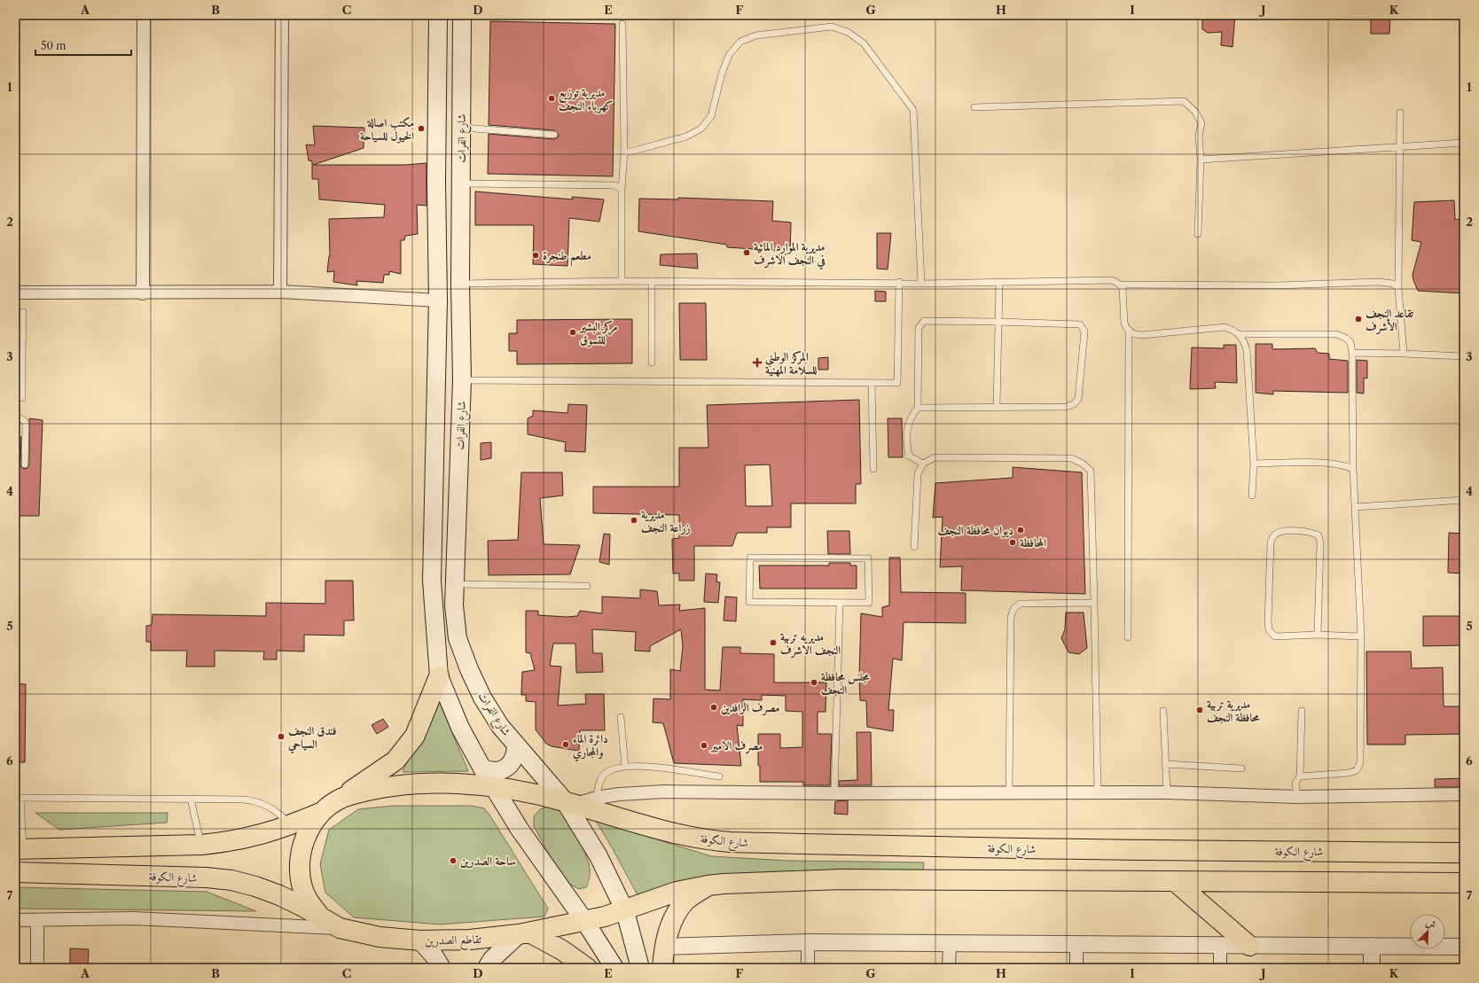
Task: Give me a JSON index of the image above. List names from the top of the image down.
{
  "streets": {
    "highway": ["شارع الكوفة", "تقاطع الصدرين"],
    "main road": ["شارع الفرات"]
  },
  "crossings": [
    ["شارع الفرات", "شارع الكوفة"],
    ["شارع الفرات", "تقاطع الصدرين"],
    ["شارع الكوفة", "تقاطع الصدرين"]
  ],
  "places": {
    "other": [
      "مديرية توزيع كهرباء النجف",
      "مكتب اصالة الخيول للسياحة",
      "مديرية الموارد المائية في النجف الاشرف",
      "مطعم طنجرة",
      "تقاعد النجف الأشرف",
      "مركز البشير للتسوق",
      "مديرية زراعة النجف",
      "ديوان محافظة النجف",
      "المحافظة",
      "مديريه تربية النجف الاشرف",
      "مجلس محافظة النجف",
      "مصرف الرافدين",
      "مديرية تربية محافظة النجف",
      "فندق النجف السياحي",
      "دائرة الماء والمجاري",
      "مصرف الامير",
      "ساحة الصدرين"
    ],
    "health": ["المركز الوطني للسلامة المهنية"]
  },
  "scale_bar": "50 m",
  "north": "top right",
  "grid": {
    "columns": [
      "A",
      "B",
      "C",
      "D",
      "E",
      "F",
      "G",
      "H",
      "I",
      "J",
      "K"
    ],
    "rows": [
      "1",
      "2",
      "3",
      "4",
      "5",
      "6",
      "7"
    ]
  }
}
